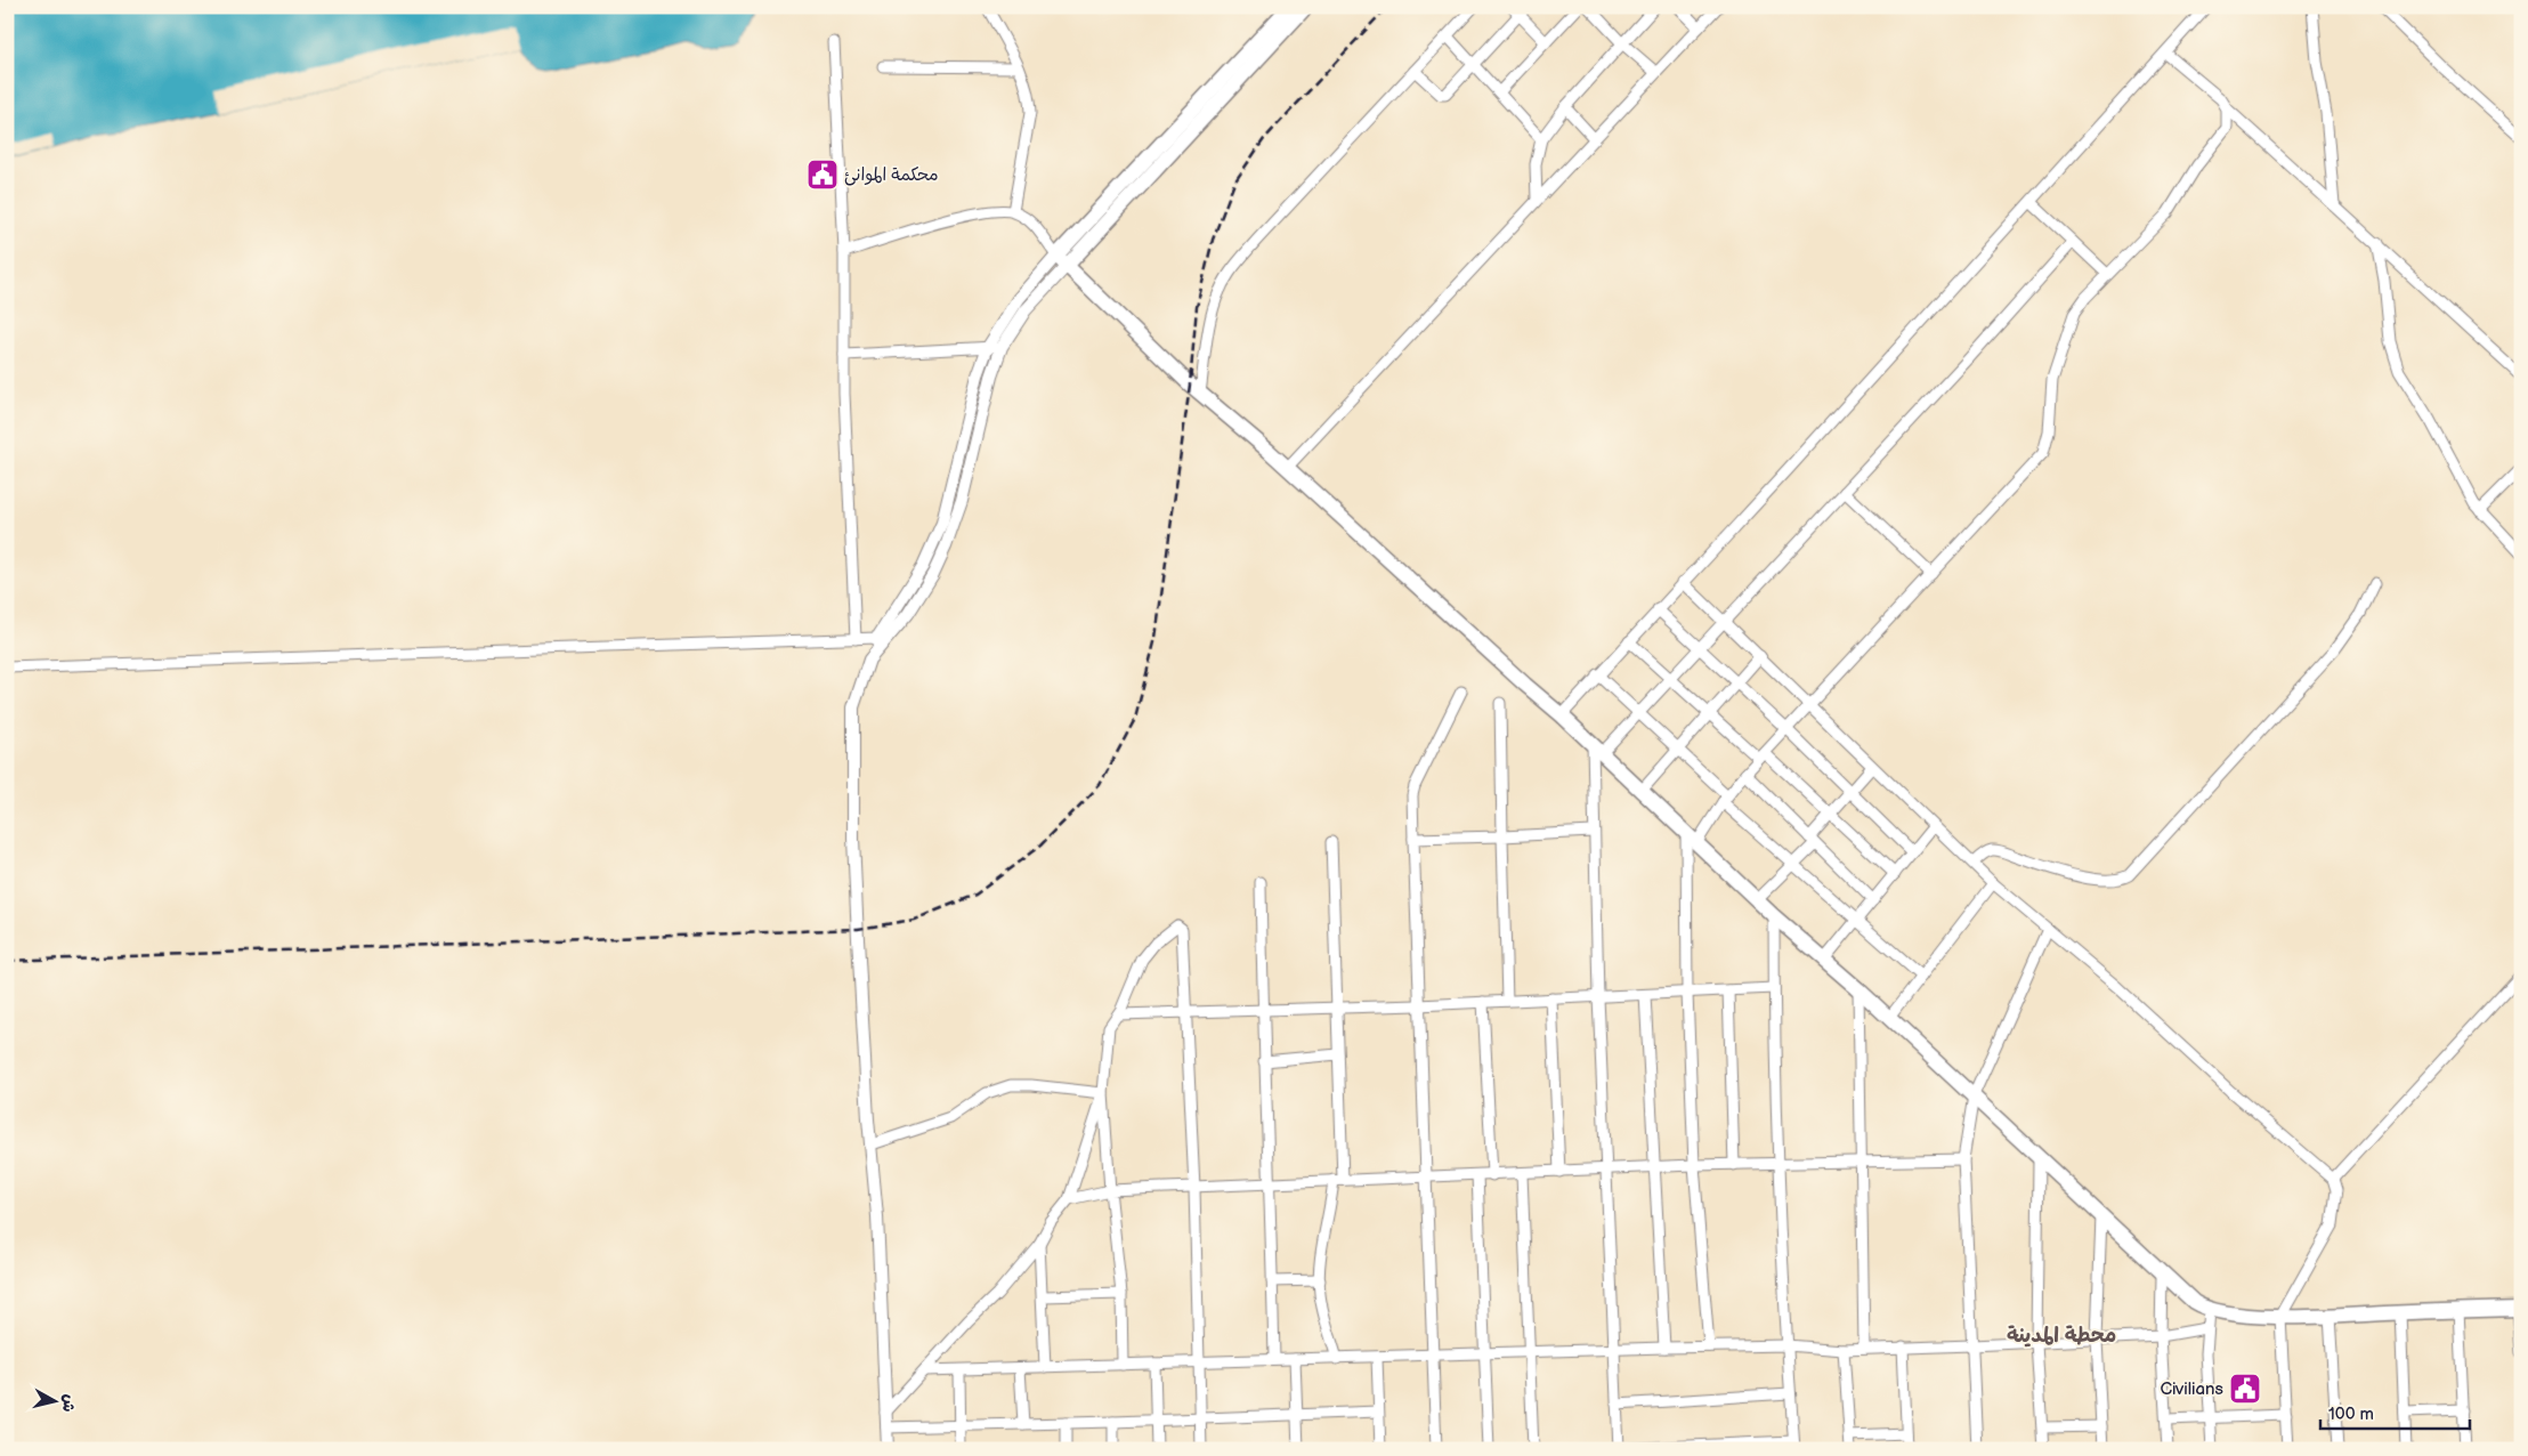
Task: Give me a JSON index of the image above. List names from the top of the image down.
{
  "districts": ["محطة المدينة"],
  "places": {
    "public building": ["محكمة الموانئ", "Civilians"]
  },
  "scale_bar": "100 m",
  "north": "right"
}
